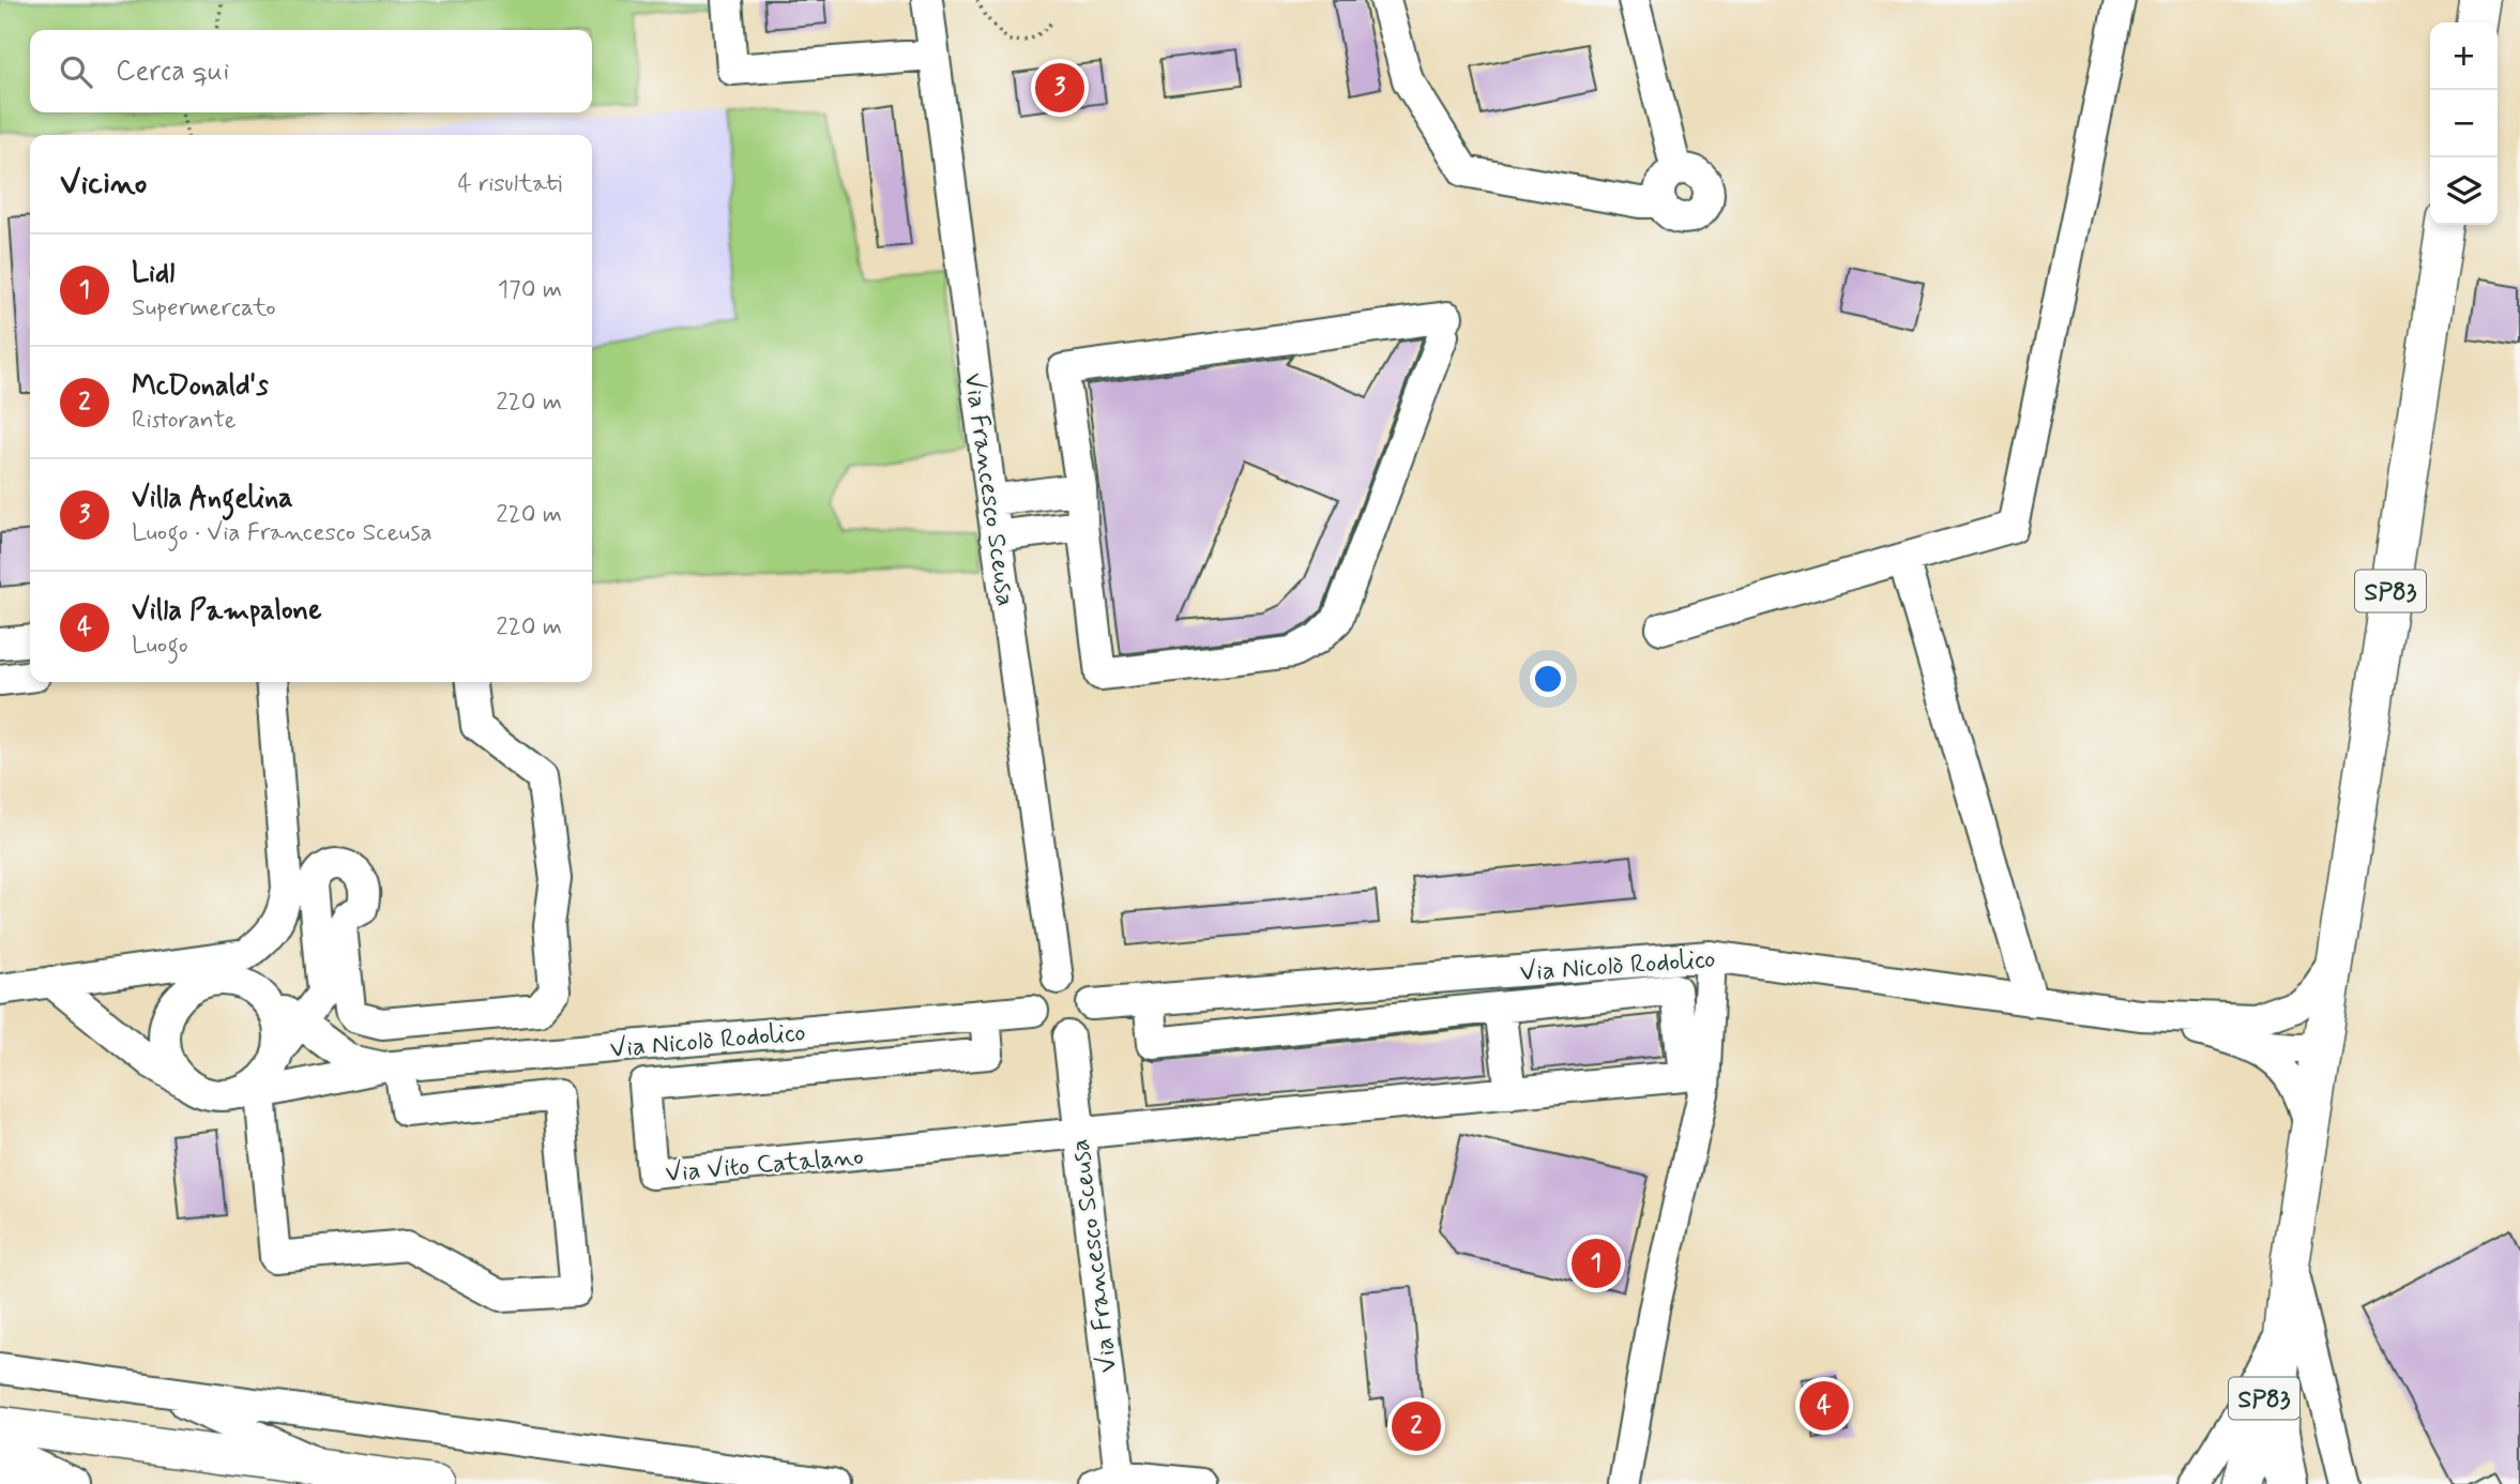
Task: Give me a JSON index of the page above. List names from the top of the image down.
{
  "streets": {
    "main road": ["SP83"],
    "street": ["Via Francesco Sceusa", "Via Nicolò Rodolico", "Via Vito Catalano"]
  },
  "crossings": [
    ["Via Francesco Sceusa", "Via Nicolò Rodolico"],
    ["Via Francesco Sceusa", "Via Vito Catalano"],
    ["SP83", "Via Nicolò Rodolico"],
    ["Via Nicolò Rodolico", "Via Vito Catalano"]
  ],
  "page": {
    "map_buttons": ["+", "−"],
    "search": "Cerca qui",
    "pins": [
      "3",
      "1",
      "4",
      "2"
    ],
    "heading": ["Vicino", "4 risultati"],
    "list": [
      {
        "mark": "1",
        "name": "Lidl",
        "note": "Supermercato",
        "value": "170 m"
      },
      {
        "mark": "2",
        "name": "McDonald's",
        "note": "Ristorante",
        "value": "220 m"
      },
      {
        "mark": "3",
        "name": "Villa Angelina",
        "note": "Luogo · Via Francesco Sceusa",
        "value": "220 m"
      },
      {
        "mark": "4",
        "name": "Villa Pampalone",
        "note": "Luogo",
        "value": "220 m"
      }
    ]
  }
}
